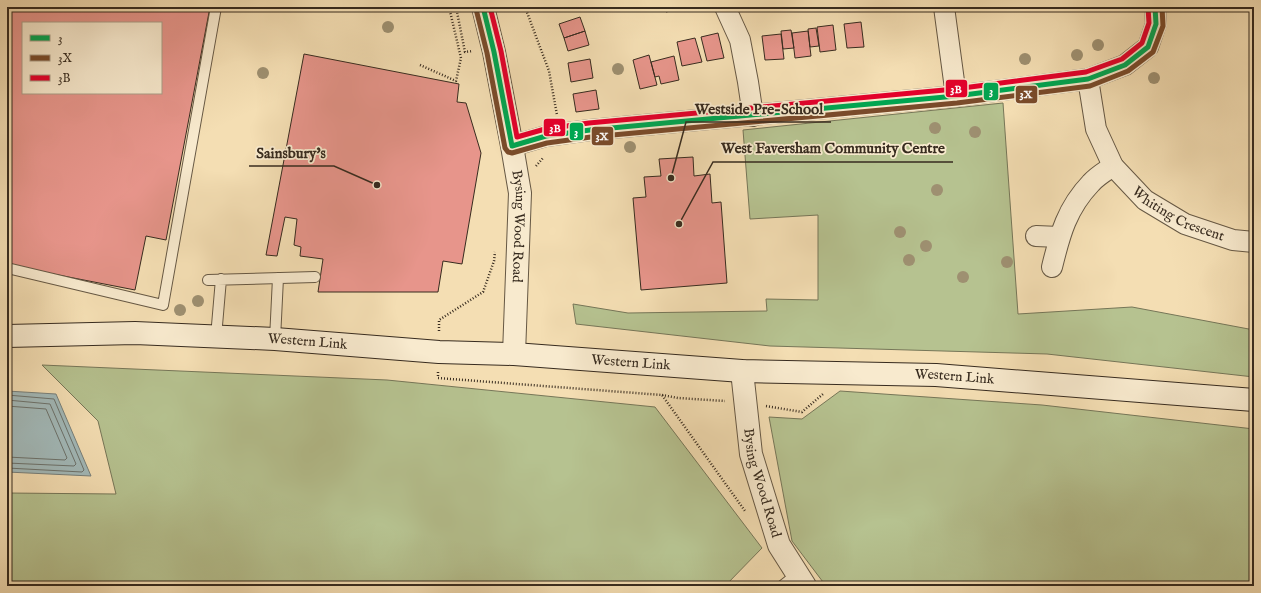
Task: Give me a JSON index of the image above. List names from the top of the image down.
{
  "streets": {
    "main road": ["Bysing Wood Road", "Western Link"],
    "street": ["Whiting Crescent"]
  },
  "crossings": [
    ["Bysing Wood Road", "Western Link"]
  ],
  "places": ["Westside Pre-School", "Sainsbury's", "West Faversham Community Centre"],
  "lines": ["transit line 3", "transit line 3X", "transit line 3B"],
  "legend": ["3", "3X", "3B"]
}
